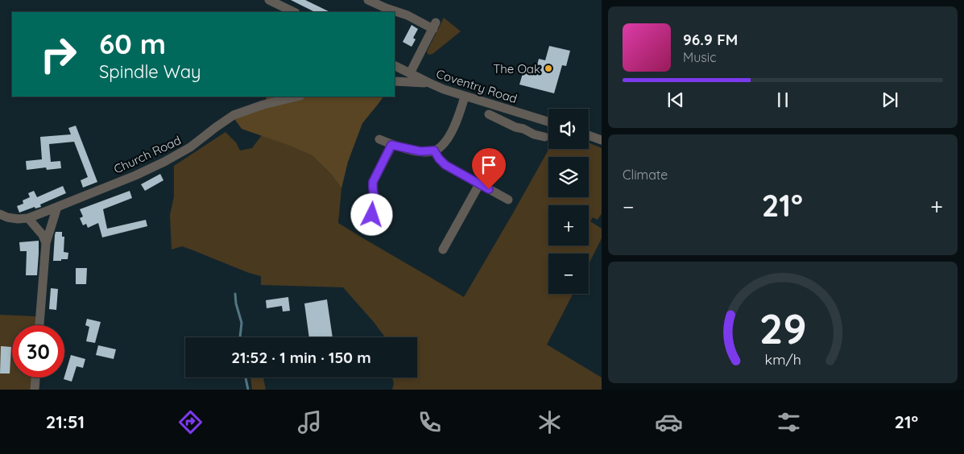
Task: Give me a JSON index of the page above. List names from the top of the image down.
{
  "streets": {
    "street": ["Coventry Road", "Church Road"]
  },
  "places": ["The Oak"],
  "page": {
    "turn": ["60 m", "Spindle Way"],
    "song": ["96.9 FM", "Music"],
    "map_buttons": ["+", "−"],
    "tile": "Climate",
    "heat": ["−", "21°", "+"],
    "limit": "30",
    "trip": "21:52 · 1 min · 150 m",
    "tabs": ["21:51", "21°"],
    "gauge": ["29", "km/h"]
  }
}
